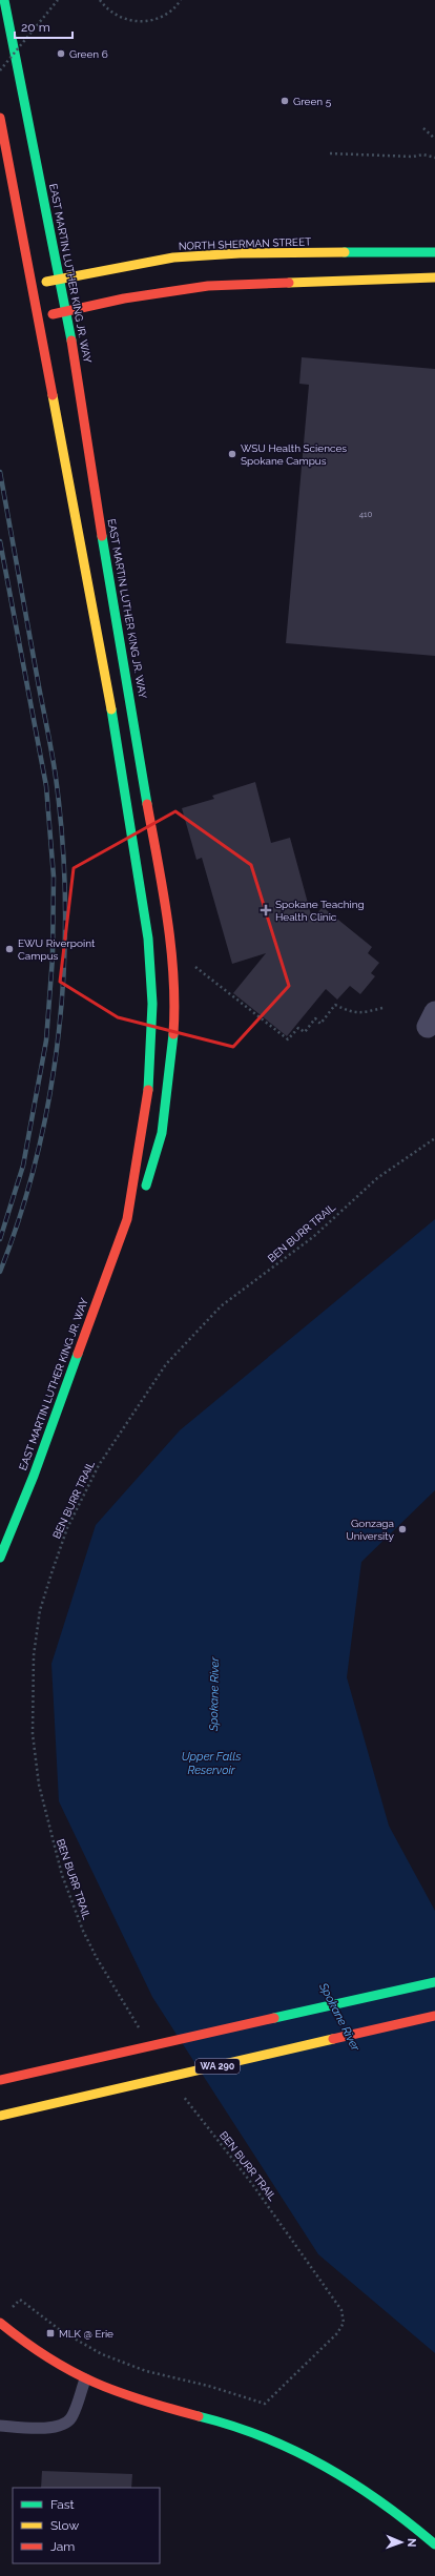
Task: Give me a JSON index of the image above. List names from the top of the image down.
{
  "streets": {
    "main road": ["NORTH SHERMAN STREET", "EAST MARTIN LUTHER KING JR. WAY", "WA 290"],
    "path": ["BEN BURR TRAIL"]
  },
  "crossings": [
    ["NORTH SHERMAN STREET", "EAST MARTIN LUTHER KING JR. WAY"]
  ],
  "water": ["Spokane River", "Upper Falls Reservoir"],
  "places": {
    "other": [
      "Green 6",
      "Green 5",
      "WSU Health Sciences Spokane Campus",
      "EWU Riverpoint Campus",
      "Gonzaga University"
    ],
    "health": ["Spokane Teaching Health Clinic"],
    "transit": ["MLK @ Erie"]
  },
  "house_numbers": ["410"],
  "legend": ["Fast", "Slow", "Jam"],
  "scale_bar": "20 m",
  "north": "right"
}
